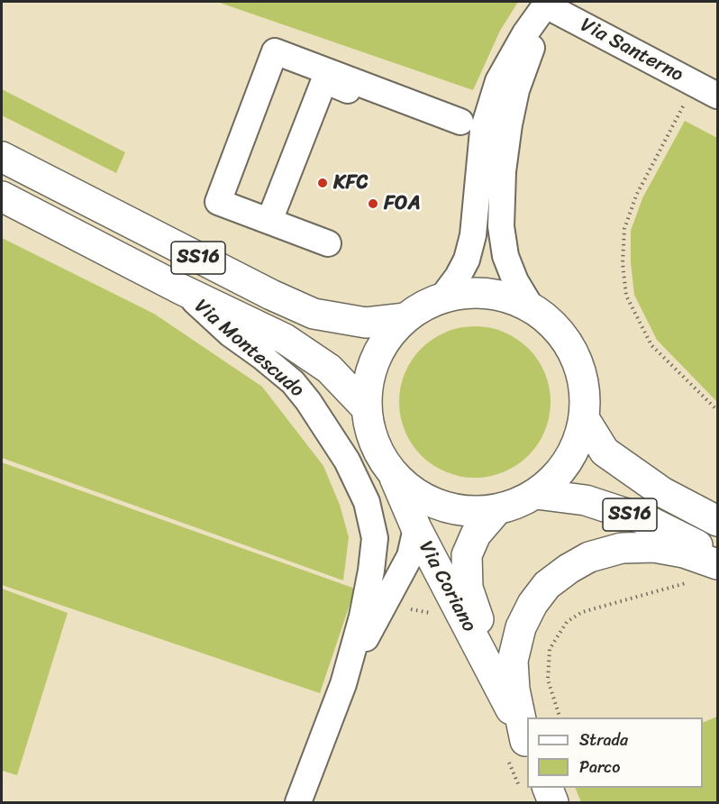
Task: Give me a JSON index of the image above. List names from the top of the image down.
{
  "streets": {
    "main road": ["SS16", "Via Coriano"],
    "street": ["Via Santerno", "Via Montescudo"]
  },
  "crossings": [
    ["SS16", "Via Montescudo"],
    ["SS16", "Via Coriano"],
    ["Via Montescudo", "Via Coriano"]
  ],
  "places": ["KFC", "FOA"],
  "legend": ["Strada", "Parco"]
}
